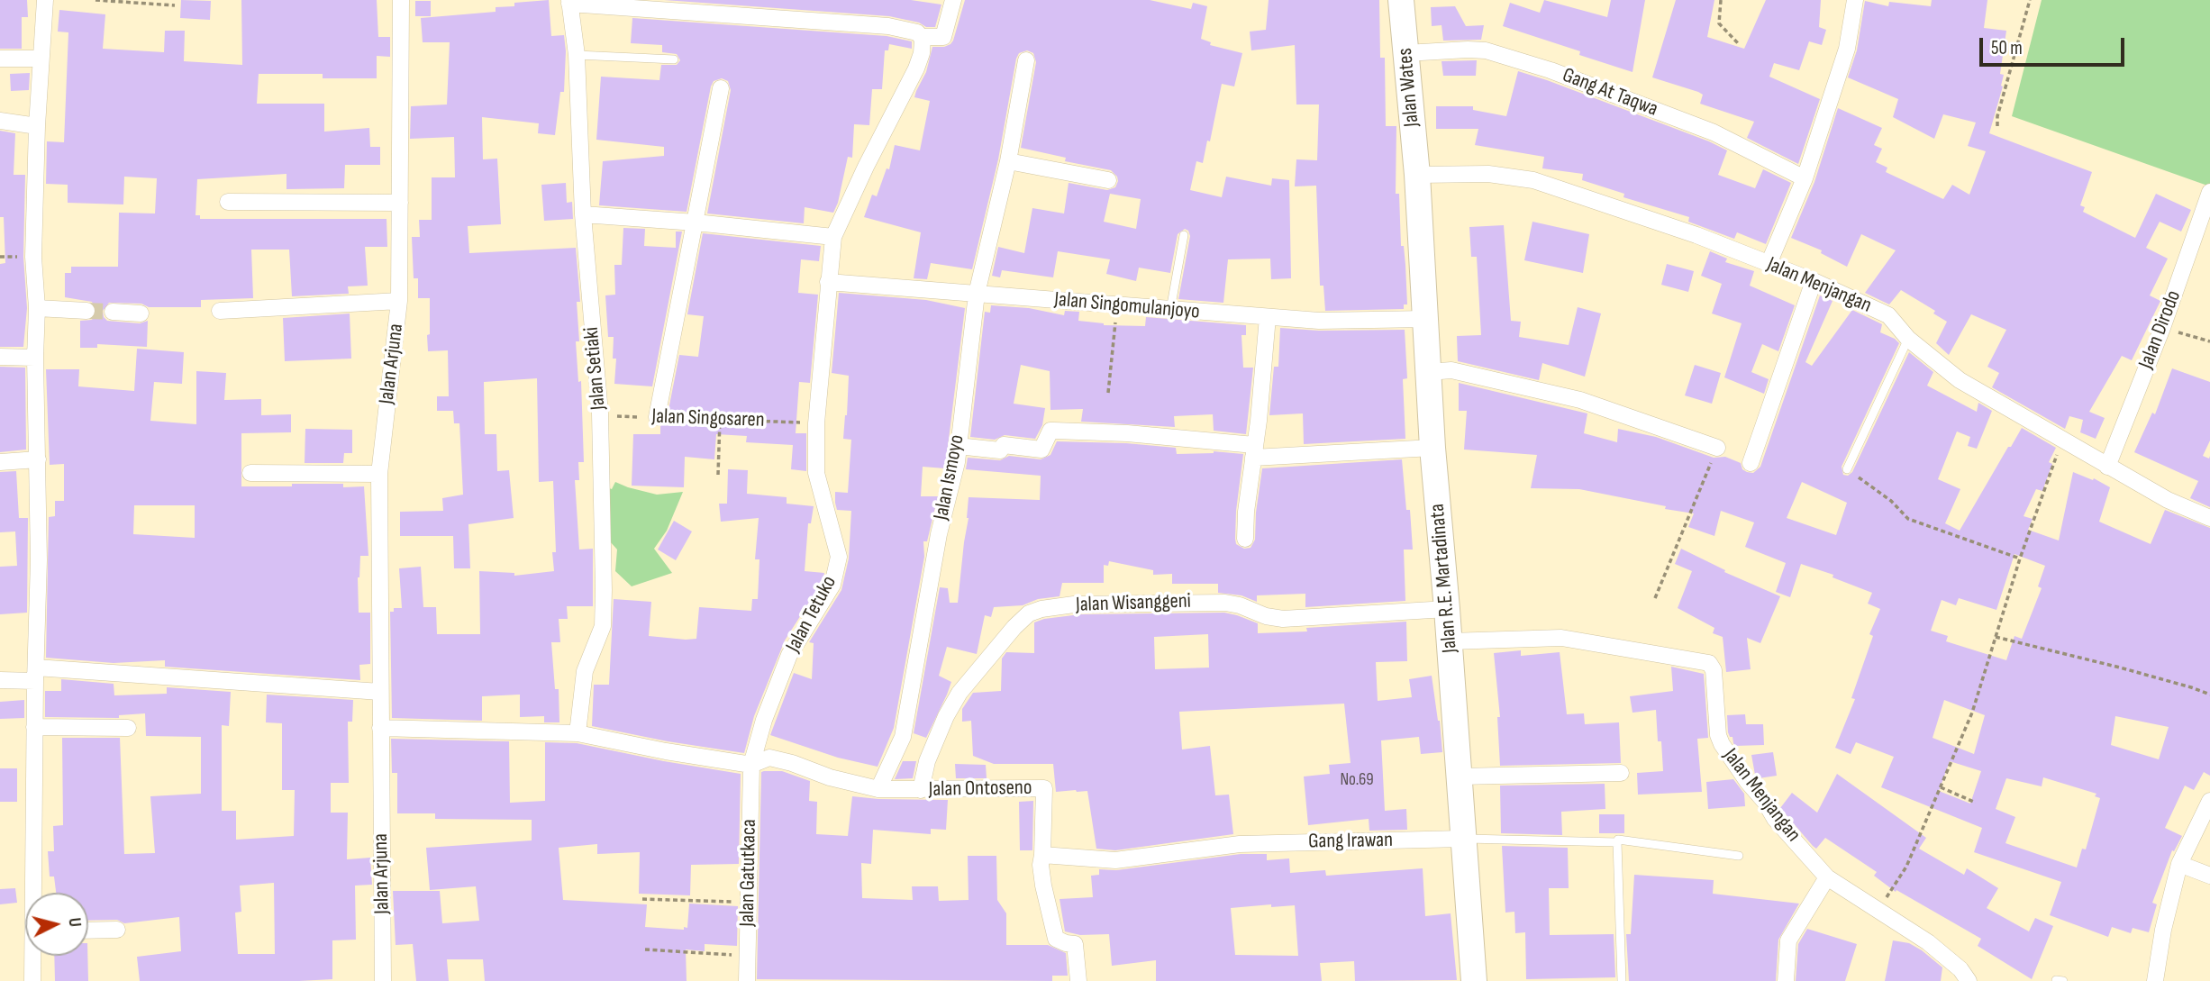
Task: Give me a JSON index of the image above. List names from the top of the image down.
{
  "streets": {
    "main road": ["Jalan Wates", "Jalan R.E. Martadinata"],
    "street": [
      "Gang At Taqwa",
      "Jalan Menjangan",
      "Jalan Singomulanjoyo",
      "Jalan Dirodo",
      "Jalan Arjuna",
      "Jalan Setiaki",
      "Jalan Ismoyo",
      "Jalan Wisanggeni",
      "Jalan Tetuko",
      "Jalan Ontoseno",
      "Gang Irawan",
      "Jalan Gatutkaca"
    ],
    "path": ["Jalan Singosaren"]
  },
  "crossings": [
    ["Jalan Wates", "Gang At Taqwa"],
    ["Jalan Wates", "Jalan Menjangan"],
    ["Jalan Wates", "Jalan R.E. Martadinata"],
    ["Jalan Menjangan", "Jalan Dirodo"],
    ["Jalan Menjangan", "Jalan R.E. Martadinata"],
    ["Jalan Singomulanjoyo", "Jalan Ismoyo"],
    ["Jalan Singomulanjoyo", "Jalan R.E. Martadinata"],
    ["Jalan Singomulanjoyo", "Jalan Tetuko"],
    ["Jalan Setiaki", "Jalan Singosaren"],
    ["Jalan Singosaren", "Jalan Tetuko"],
    ["Jalan Ismoyo", "Jalan Ontoseno"],
    ["Jalan R.E. Martadinata", "Jalan Wisanggeni"],
    ["Jalan R.E. Martadinata", "Gang Irawan"],
    ["Jalan Wisanggeni", "Jalan Ontoseno"],
    ["Jalan Tetuko", "Jalan Ontoseno"],
    ["Jalan Tetuko", "Jalan Gatutkaca"],
    ["Jalan Ontoseno", "Gang Irawan"],
    ["Jalan Ontoseno", "Jalan Gatutkaca"]
  ],
  "house_numbers": ["No.69"],
  "scale_bar": "50 m",
  "north": "right"
}
